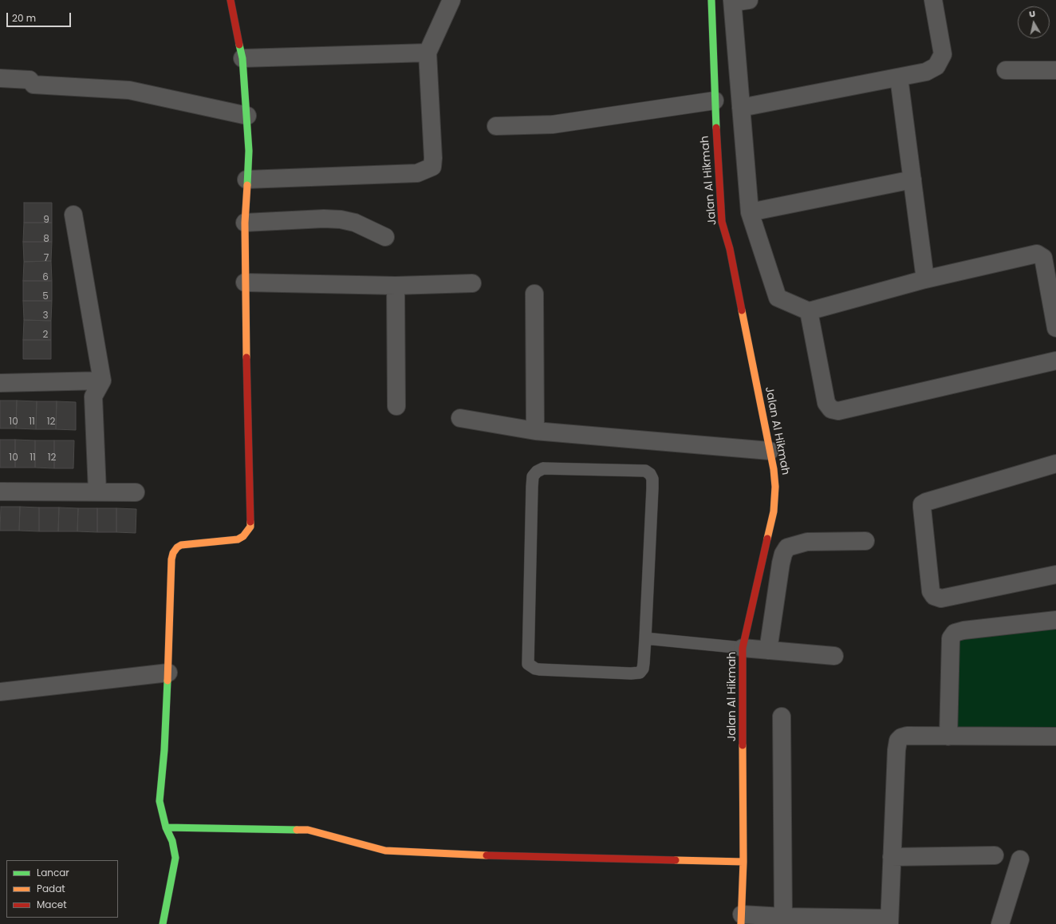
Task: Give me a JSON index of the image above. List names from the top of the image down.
{
  "streets": {
    "street": ["Jalan Al Hikmah"]
  },
  "house_numbers": [
    "9",
    "8",
    "7",
    "6",
    "5",
    "3",
    "2",
    "10",
    "11",
    "12",
    "10",
    "11",
    "12"
  ],
  "legend": ["Lancar", "Padat", "Macet"],
  "scale_bar": "20 m",
  "north": "top"
}
